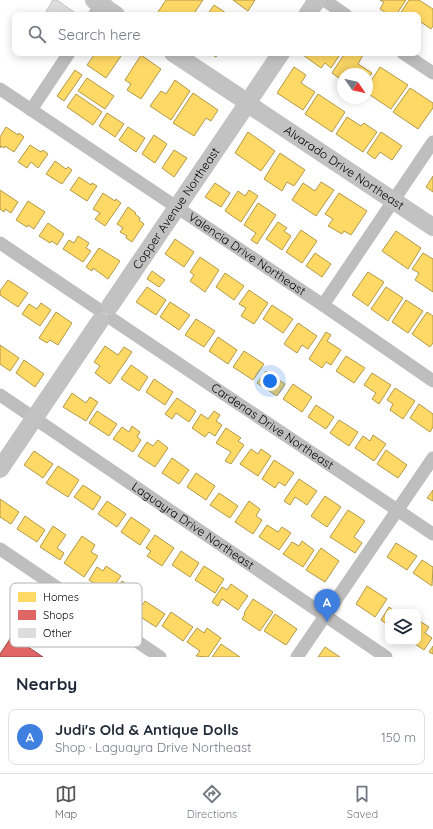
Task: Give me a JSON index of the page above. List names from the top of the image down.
{
  "streets": {
    "street": [
      "Alvarado Drive Northeast",
      "Copper Avenue Northeast",
      "Valencia Drive Northeast",
      "Cardenas Drive Northeast",
      "Laguayra Drive Northeast"
    ]
  },
  "crossings": [
    ["Alvarado Drive Northeast", "Copper Avenue Northeast"],
    ["Copper Avenue Northeast", "Valencia Drive Northeast"],
    ["Copper Avenue Northeast", "Cardenas Drive Northeast"],
    ["Copper Avenue Northeast", "Laguayra Drive Northeast"]
  ],
  "legend": ["Homes", "Shops", "Other"],
  "north": "bottom right",
  "page": {
    "search": "Search here",
    "pins": "A",
    "heading": "Nearby",
    "list": [
      {
        "mark": "A",
        "name": "Judi's Old & Antique Dolls",
        "note": "Shop · Laguayra Drive Northeast",
        "value": "150 m"
      }
    ],
    "nav": ["Map", "Directions", "Saved"]
  }
}
